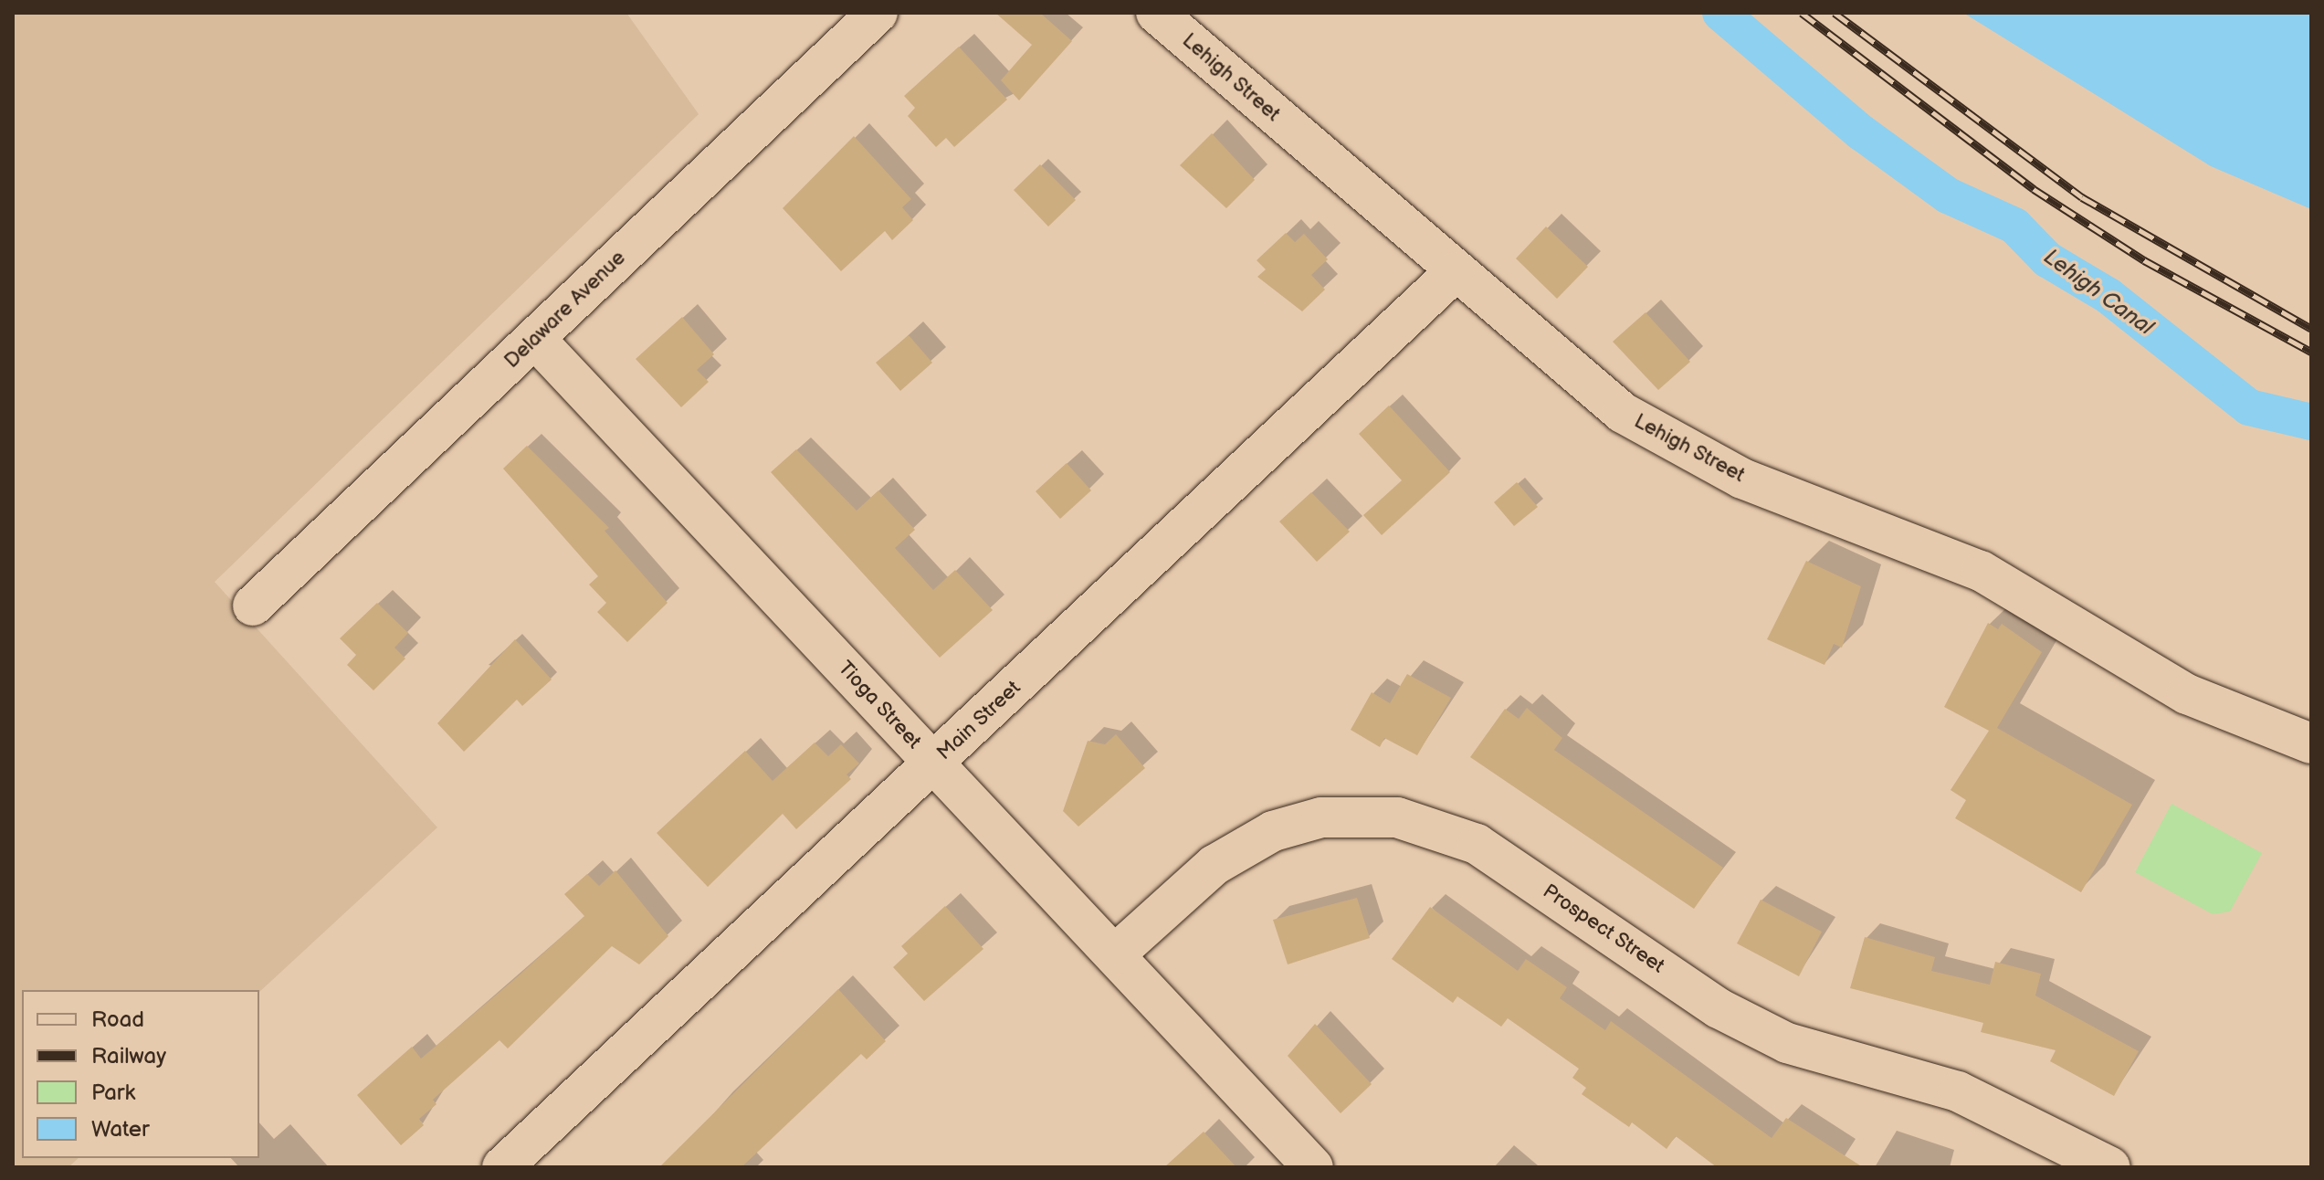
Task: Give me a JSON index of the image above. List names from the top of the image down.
{
  "streets": {
    "street": [
      "Lehigh Street",
      "Delaware Avenue",
      "Tioga Street",
      "Main Street",
      "Prospect Street"
    ]
  },
  "crossings": [
    ["Lehigh Street", "Main Street"],
    ["Delaware Avenue", "Tioga Street"],
    ["Tioga Street", "Main Street"],
    ["Tioga Street", "Prospect Street"]
  ],
  "water": ["Lehigh Canal"],
  "legend": [
    "Road",
    "Railway",
    "Park",
    "Water"
  ]
}
